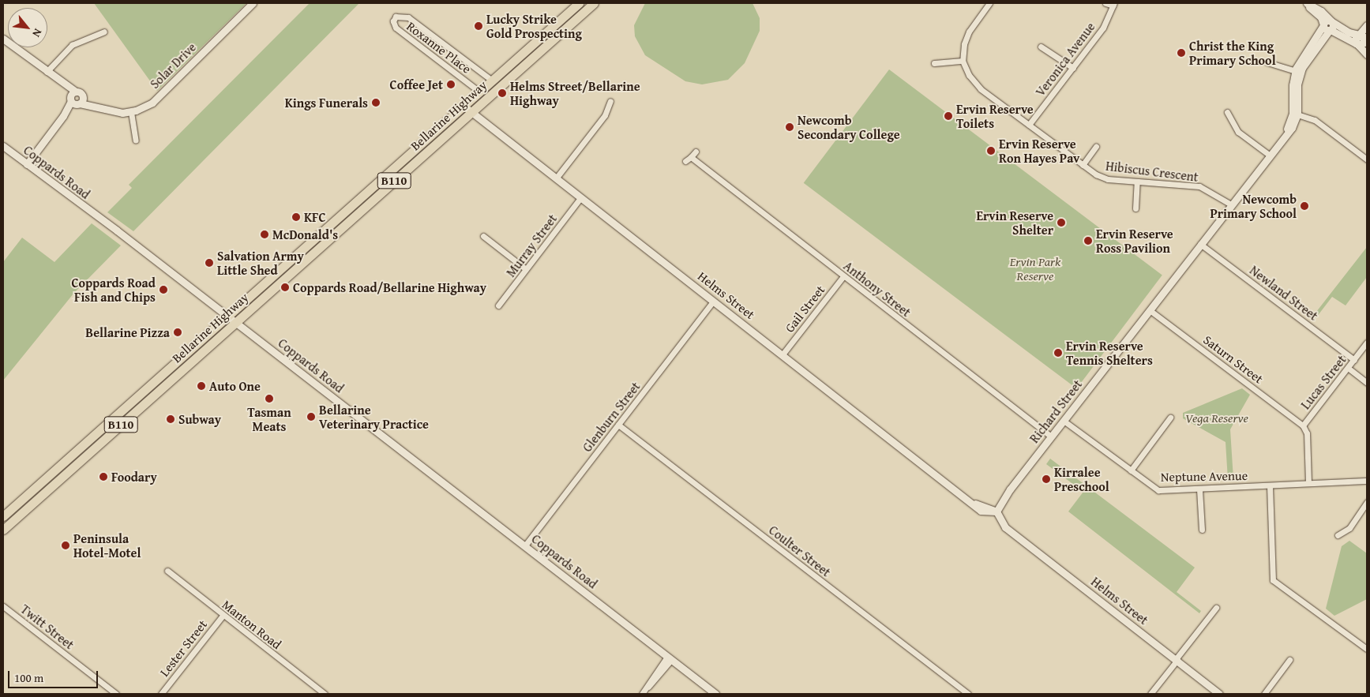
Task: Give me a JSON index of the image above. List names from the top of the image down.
{
  "streets": {
    "highway": ["Bellarine Highway", "B110"],
    "street": [
      "Roxanne Place",
      "Veronica Avenue",
      "Solar Drive",
      "Hibiscus Crescent",
      "Coppards Road",
      "Murray Street",
      "Anthony Street",
      "Newland Street",
      "Helms Street",
      "Gail Street",
      "Saturn Street",
      "Lucas Street",
      "Richard Street",
      "Glenburn Street",
      "Neptune Avenue",
      "Coulter Street",
      "Manton Road",
      "Twitt Street",
      "Lester Street"
    ]
  },
  "crossings": [
    ["Roxanne Place", "Bellarine Highway"],
    ["Veronica Avenue", "Hibiscus Crescent"],
    ["Bellarine Highway", "Coppards Road"],
    ["Bellarine Highway", "Helms Street"],
    ["Hibiscus Crescent", "Richard Street"],
    ["Coppards Road", "Glenburn Street"],
    ["Murray Street", "Helms Street"],
    ["Anthony Street", "Gail Street"],
    ["Anthony Street", "Richard Street"],
    ["Newland Street", "Lucas Street"],
    ["Newland Street", "Richard Street"],
    ["Helms Street", "Gail Street"],
    ["Helms Street", "Richard Street"],
    ["Helms Street", "Glenburn Street"],
    ["Saturn Street", "Lucas Street"],
    ["Saturn Street", "Richard Street"],
    ["Lucas Street", "Neptune Avenue"],
    ["Richard Street", "Neptune Avenue"],
    ["Glenburn Street", "Coulter Street"],
    ["Manton Road", "Lester Street"]
  ],
  "parks": ["Ervin Park Reserve", "Vega Reserve"],
  "places": [
    "Lucky Strike Gold Prospecting",
    "Christ the King Primary School",
    "Coffee Jet",
    "Helms Street/Bellarine Highway",
    "Kings Funerals",
    "Ervin Reserve Toilets",
    "Newcomb Secondary College",
    "Ervin Reserve Ron Hayes Pav",
    "Newcomb Primary School",
    "KFC",
    "Ervin Reserve Shelter",
    "McDonald's",
    "Ervin Reserve Ross Pavilion",
    "Salvation Army Little Shed",
    "Coppards Road/Bellarine Highway",
    "Coppards Road Fish and Chips",
    "Bellarine Pizza",
    "Ervin Reserve Tennis Shelters",
    "Auto One",
    "Tasman Meats",
    "Bellarine Veterinary Practice",
    "Subway",
    "Foodary",
    "Kirralee Preschool",
    "Peninsula Hotel-Motel"
  ],
  "scale_bar": "100 m",
  "north": "bottom right"
}
